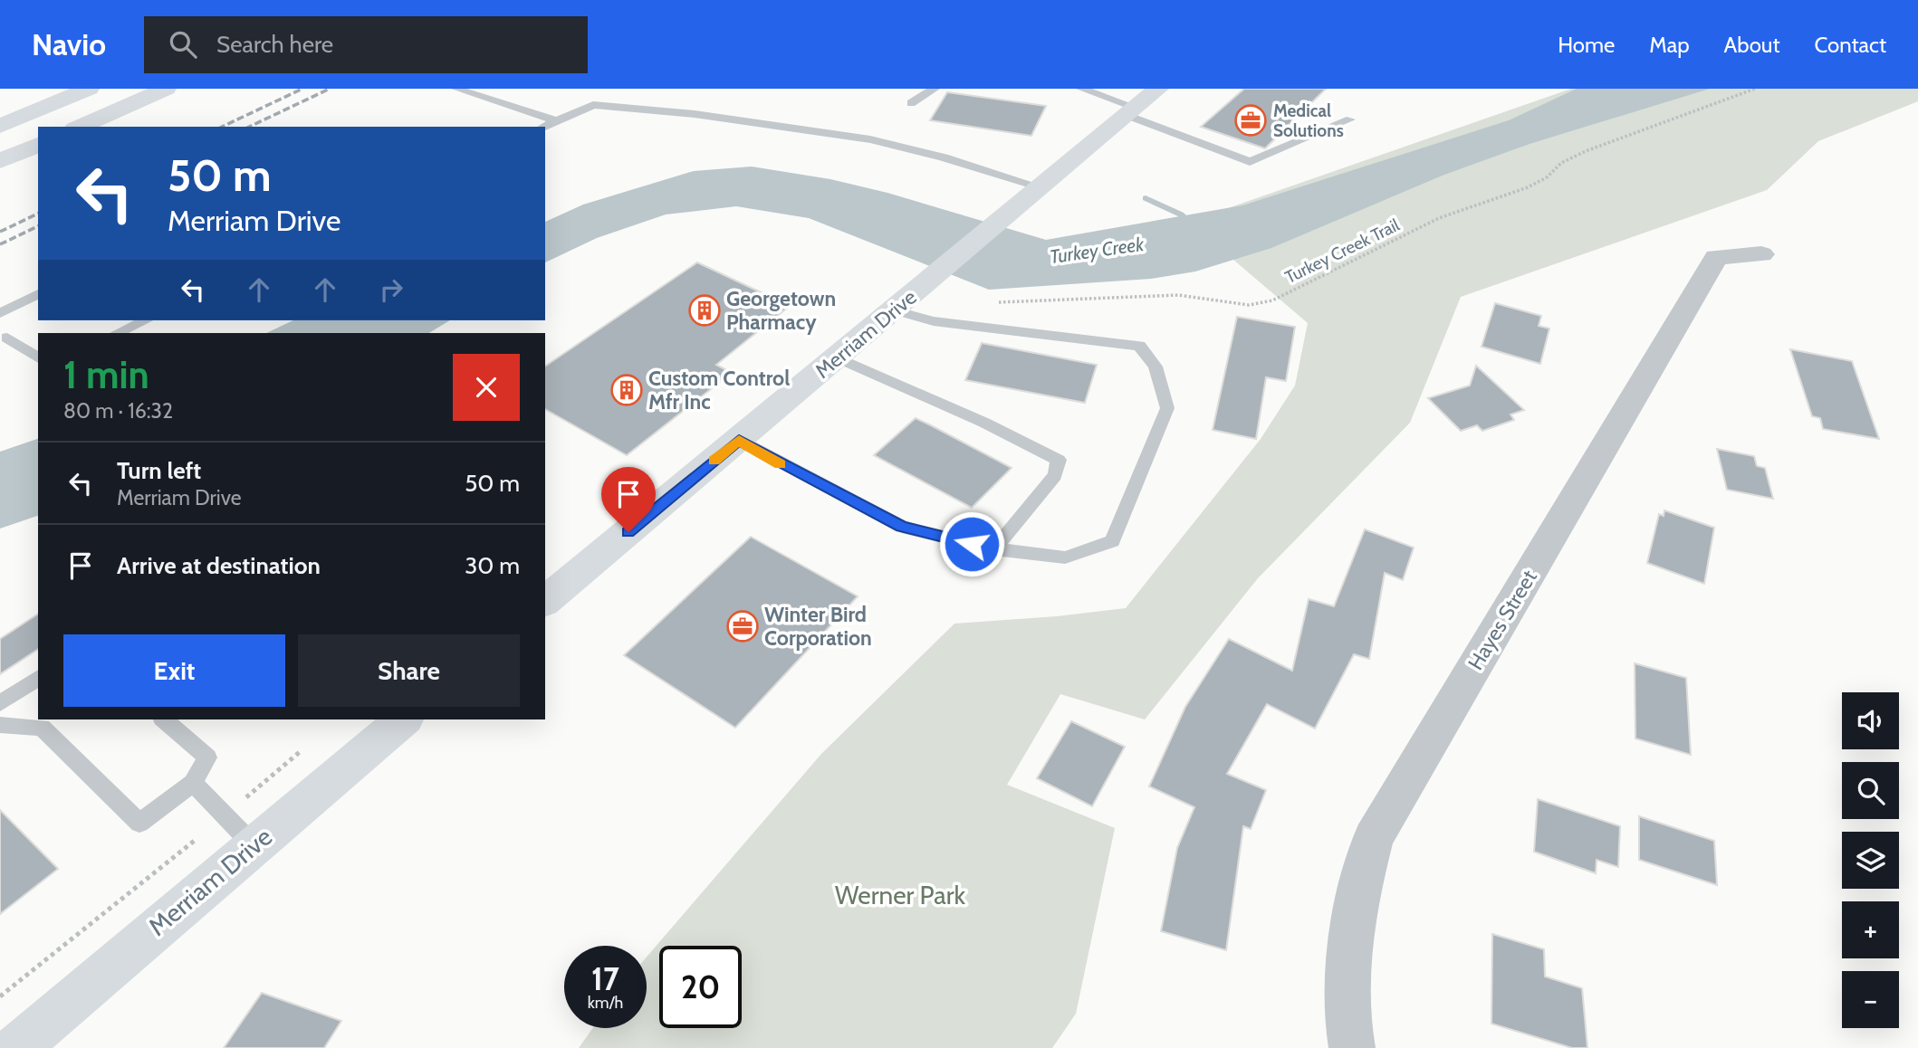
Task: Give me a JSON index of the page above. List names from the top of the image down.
{
  "streets": {
    "main road": ["Merriam Drive"],
    "street": ["Hayes Street"],
    "path": ["Turkey Creek Trail"]
  },
  "water": ["Turkey Creek"],
  "parks": ["Werner Park"],
  "places": {
    "office": ["Medical Solutions", "Winter Bird Corporation"],
    "building": ["Georgetown Pharmacy", "Custom Control Mfr Inc"]
  },
  "page": {
    "header": "Navio",
    "search": "Search here",
    "nav": [
      "Home",
      "Map",
      "About",
      "Contact"
    ],
    "turn": ["50 m", "Merriam Drive"],
    "heading": ["1 min", "80 m · 16:32"],
    "list": [
      {
        "name": "Turn left",
        "note": "Merriam Drive",
        "value": "50 m"
      },
      {
        "name": "Arrive at destination",
        "value": "30 m"
      }
    ],
    "buttons": ["Exit", "Share"],
    "map_buttons": ["+", "−"],
    "speed": "17 km/h",
    "limit": "20"
  }
}
